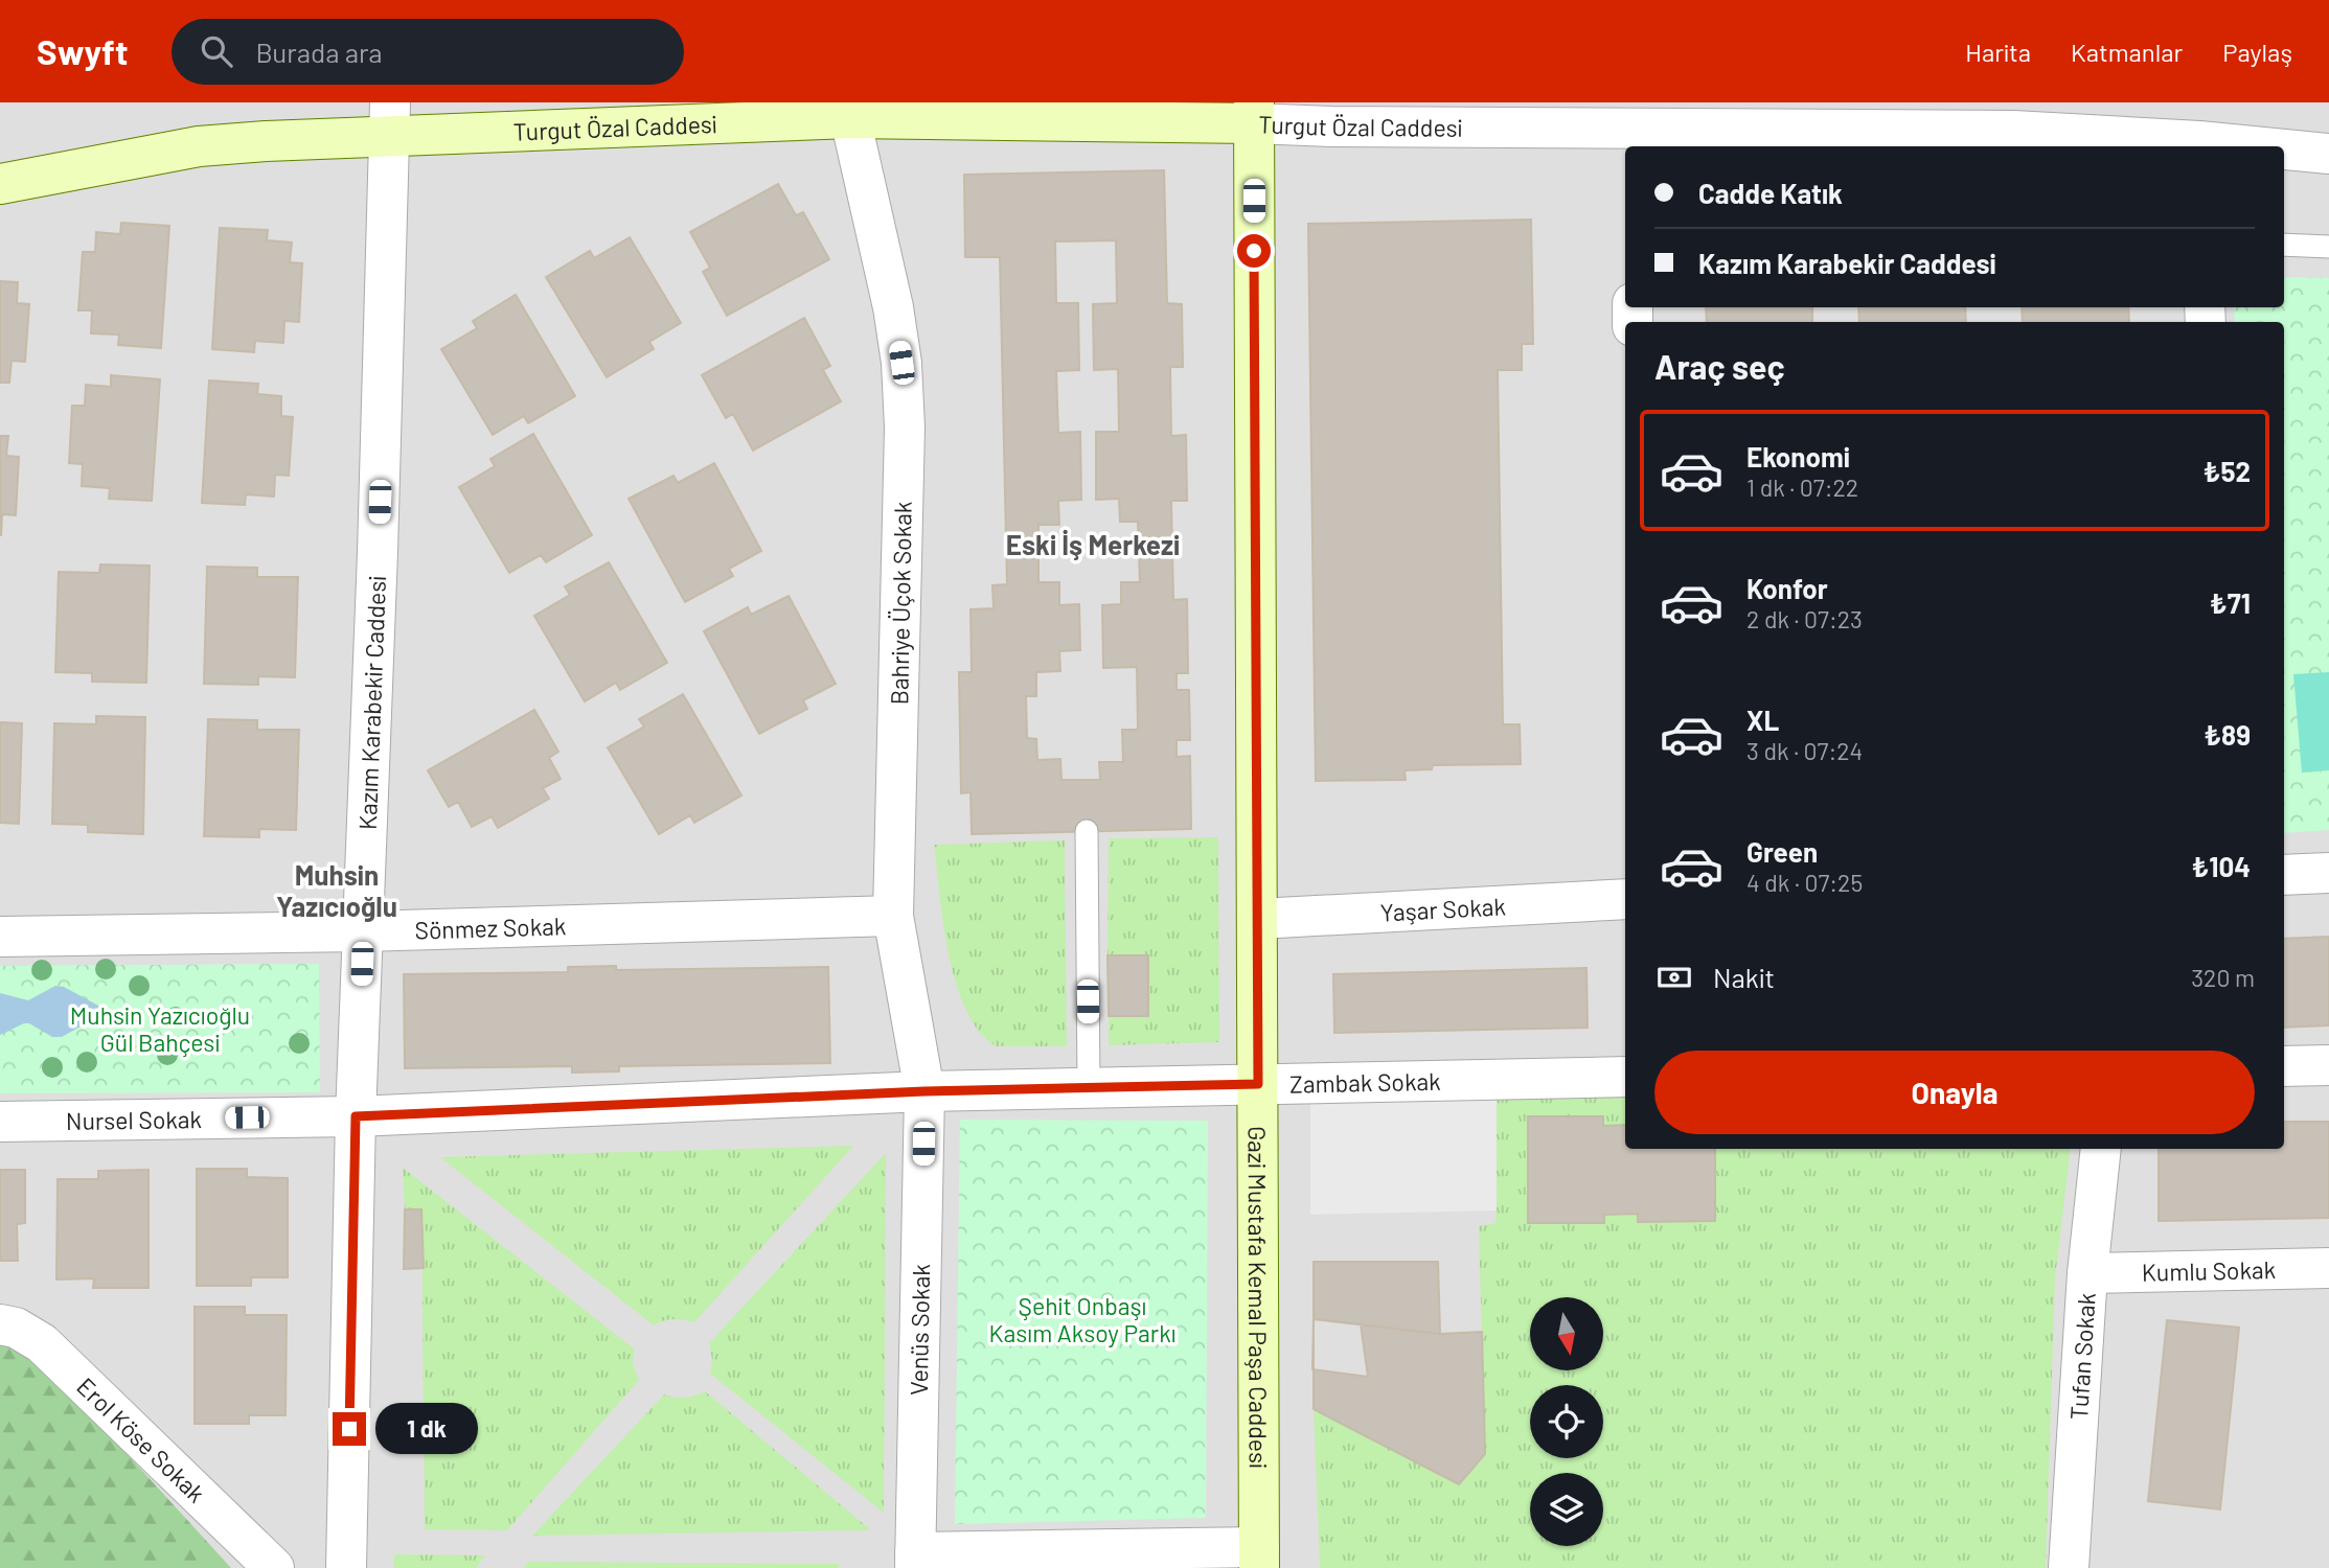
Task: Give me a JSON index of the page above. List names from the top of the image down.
{
  "streets": {
    "street": [
      "Turgut Özal Caddesi",
      "Bahriye Üçok Sokak",
      "Kazım Karabekir Caddesi",
      "Yaşar Sokak",
      "Sönmez Sokak",
      "Zambak Sokak",
      "Nursel Sokak",
      "Kumlu Sokak",
      "Gazi Mustafa Kemal Paşa Caddesi",
      "Venüs Sokak",
      "Tufan Sokak",
      "Erol Köse Sokak"
    ]
  },
  "crossings": [
    ["Turgut Özal Caddesi", "Bahriye Üçok Sokak"],
    ["Turgut Özal Caddesi", "Kazım Karabekir Caddesi"],
    ["Turgut Özal Caddesi", "Gazi Mustafa Kemal Paşa Caddesi"],
    ["Bahriye Üçok Sokak", "Sönmez Sokak"],
    ["Bahriye Üçok Sokak", "Zambak Sokak"],
    ["Bahriye Üçok Sokak", "Nursel Sokak"],
    ["Bahriye Üçok Sokak", "Venüs Sokak"],
    ["Kazım Karabekir Caddesi", "Sönmez Sokak"],
    ["Kazım Karabekir Caddesi", "Nursel Sokak"],
    ["Yaşar Sokak", "Gazi Mustafa Kemal Paşa Caddesi"],
    ["Zambak Sokak", "Nursel Sokak"],
    ["Zambak Sokak", "Gazi Mustafa Kemal Paşa Caddesi"],
    ["Zambak Sokak", "Venüs Sokak"],
    ["Nursel Sokak", "Venüs Sokak"],
    ["Kumlu Sokak", "Tufan Sokak"]
  ],
  "districts": ["Eski İş Merkezi", "Muhsin Yazıcıoğlu"],
  "parks": ["Muhsin Yazıcıoğlu Gül Bahçesi", "Şehit Onbaşı Kasım Aksoy Parkı"],
  "north": "bottom",
  "page": {
    "header": "Swyft",
    "search": "Burada ara",
    "nav": ["Harita", "Katmanlar", "Paylaş"],
    "banner": ["Cadde Katık", "Kazım Karabekir Caddesi"],
    "heading": "Araç seç",
    "list": [
      {
        "name": "Ekonomi",
        "note": "1 dk · 07:22",
        "value": "₺52"
      },
      {
        "name": "Konfor",
        "note": "2 dk · 07:23",
        "value": "₺71"
      },
      {
        "name": "XL",
        "note": "3 dk · 07:24",
        "value": "₺89"
      },
      {
        "name": "Green",
        "note": "4 dk · 07:25",
        "value": "₺104"
      }
    ],
    "pay": ["Nakit", "320 m"],
    "buttons": "Onayla",
    "bubble": "1 dk"
  }
}
